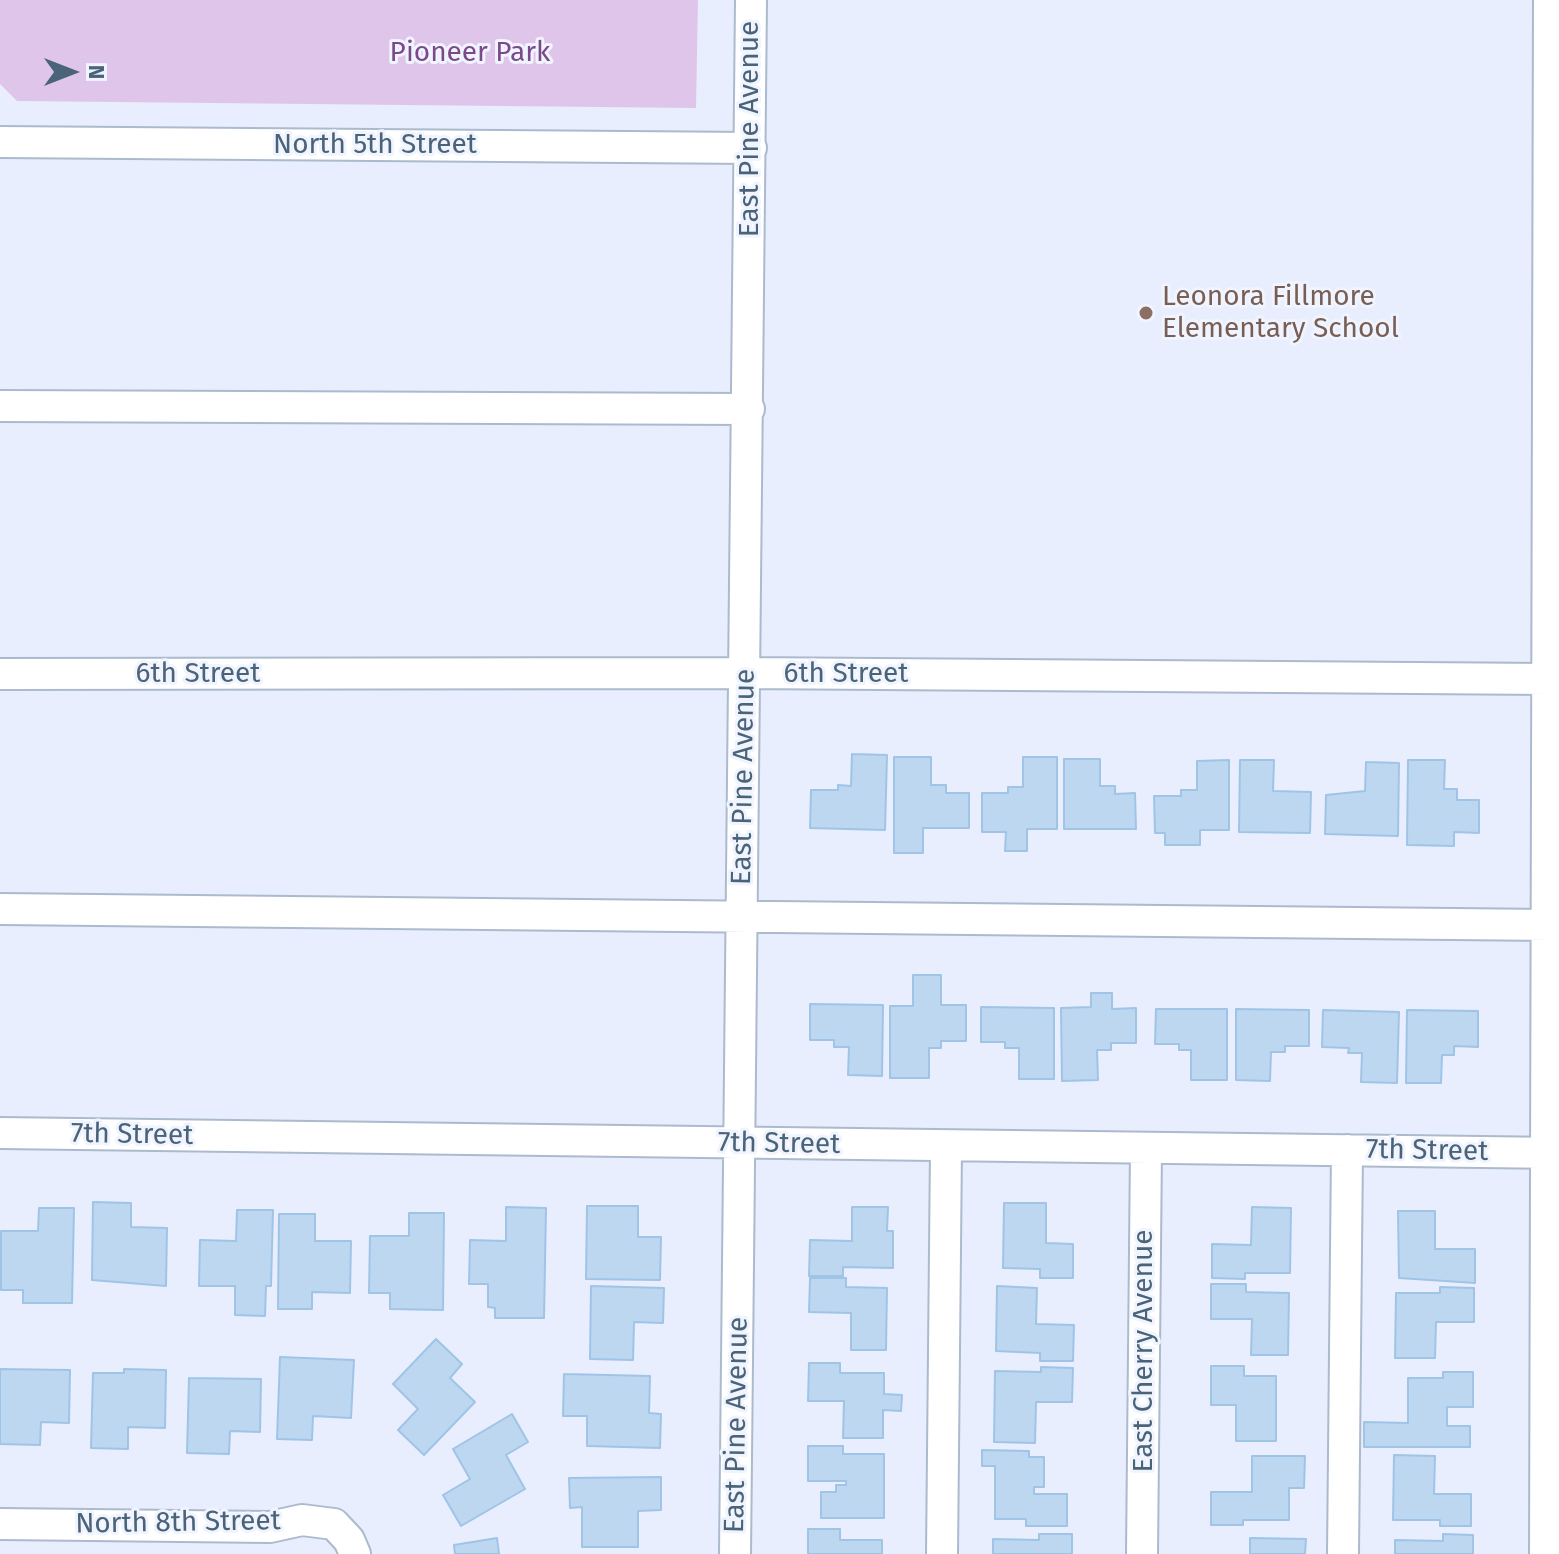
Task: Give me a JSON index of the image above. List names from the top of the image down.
{
  "streets": {
    "street": [
      "East Pine Avenue",
      "North 5th Street",
      "6th Street",
      "7th Street",
      "East Cherry Avenue",
      "North 8th Street"
    ]
  },
  "crossings": [
    ["East Pine Avenue", "North 5th Street"],
    ["East Pine Avenue", "6th Street"],
    ["East Pine Avenue", "7th Street"],
    ["7th Street", "East Cherry Avenue"]
  ],
  "parks": ["Pioneer Park"],
  "places": ["Leonora Fillmore Elementary School"],
  "north": "right"
}
